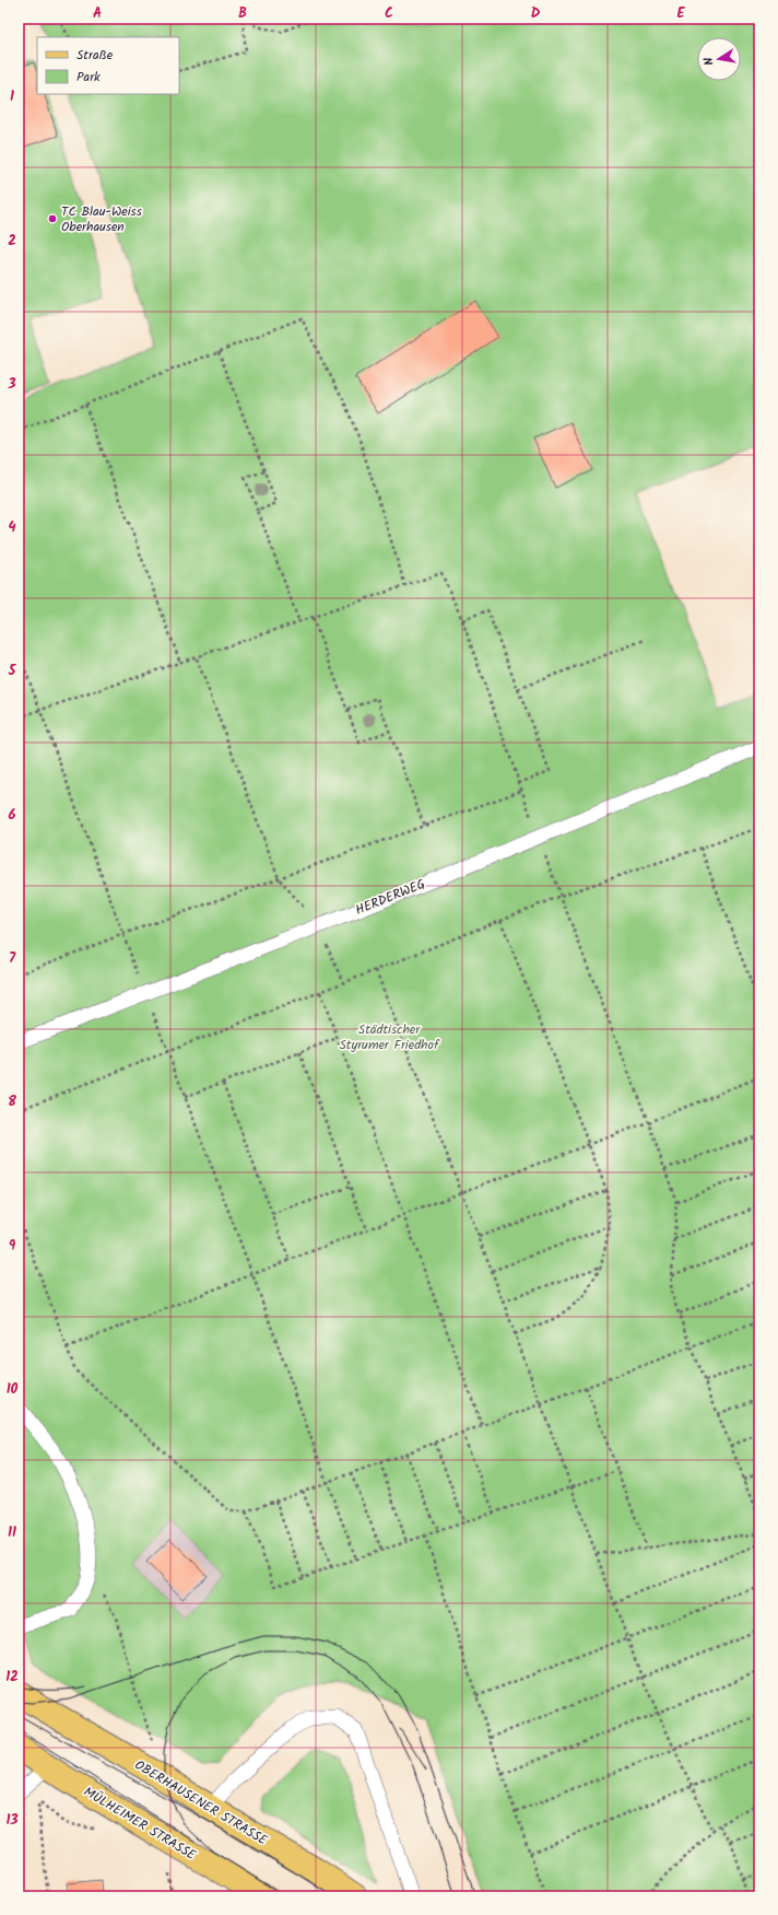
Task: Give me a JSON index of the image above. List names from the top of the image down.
{
  "streets": {
    "main road": ["OBERHAUSENER STRASSE", "MÜLHEIMER STRASSE"],
    "lane": ["HERDERWEG"]
  },
  "parks": ["Städtischer Styrumer Friedhof"],
  "places": ["TC Blau-Weiss Oberhausen"],
  "legend": ["Straße", "Park"],
  "north": "left",
  "grid": {
    "columns": [
      "A",
      "B",
      "C",
      "D",
      "E"
    ],
    "rows": [
      "1",
      "2",
      "3",
      "4",
      "5",
      "6",
      "7",
      "8",
      "9",
      "10",
      "11",
      "12",
      "13"
    ]
  }
}
